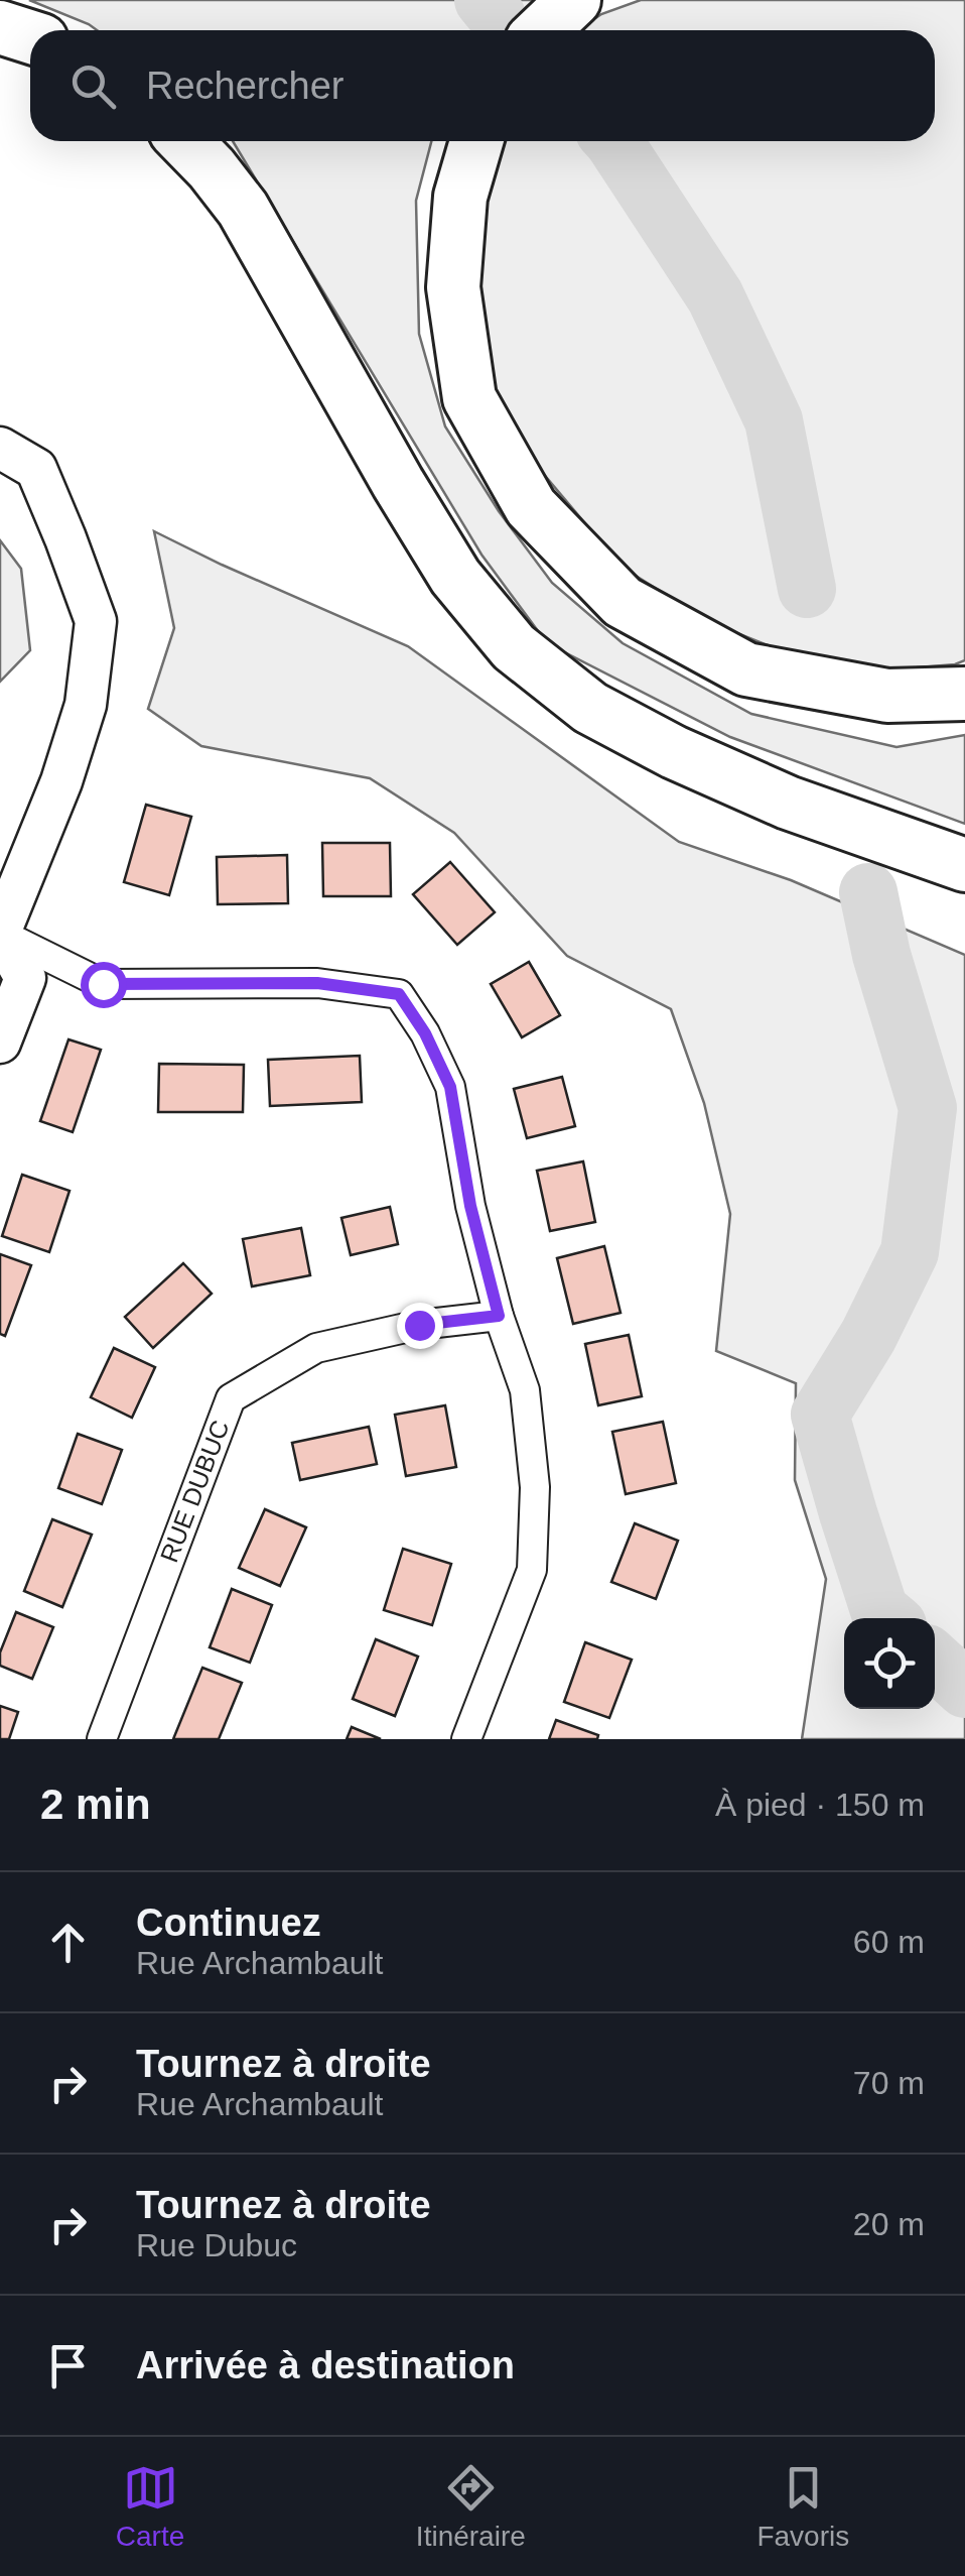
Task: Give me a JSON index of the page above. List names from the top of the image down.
{
  "streets": {
    "street": ["RUE DUBUC"]
  },
  "page": {
    "search": "Rechercher",
    "heading": ["2 min", "À pied · 150 m"],
    "list": [
      ["Continuez", "Rue Archambault", "60 m"],
      ["Tournez à droite", "Rue Archambault", "70 m"],
      ["Tournez à droite", "Rue Dubuc", "20 m"],
      "Arrivée à destination"
    ],
    "nav": ["Carte", "Itinéraire", "Favoris"]
  }
}
